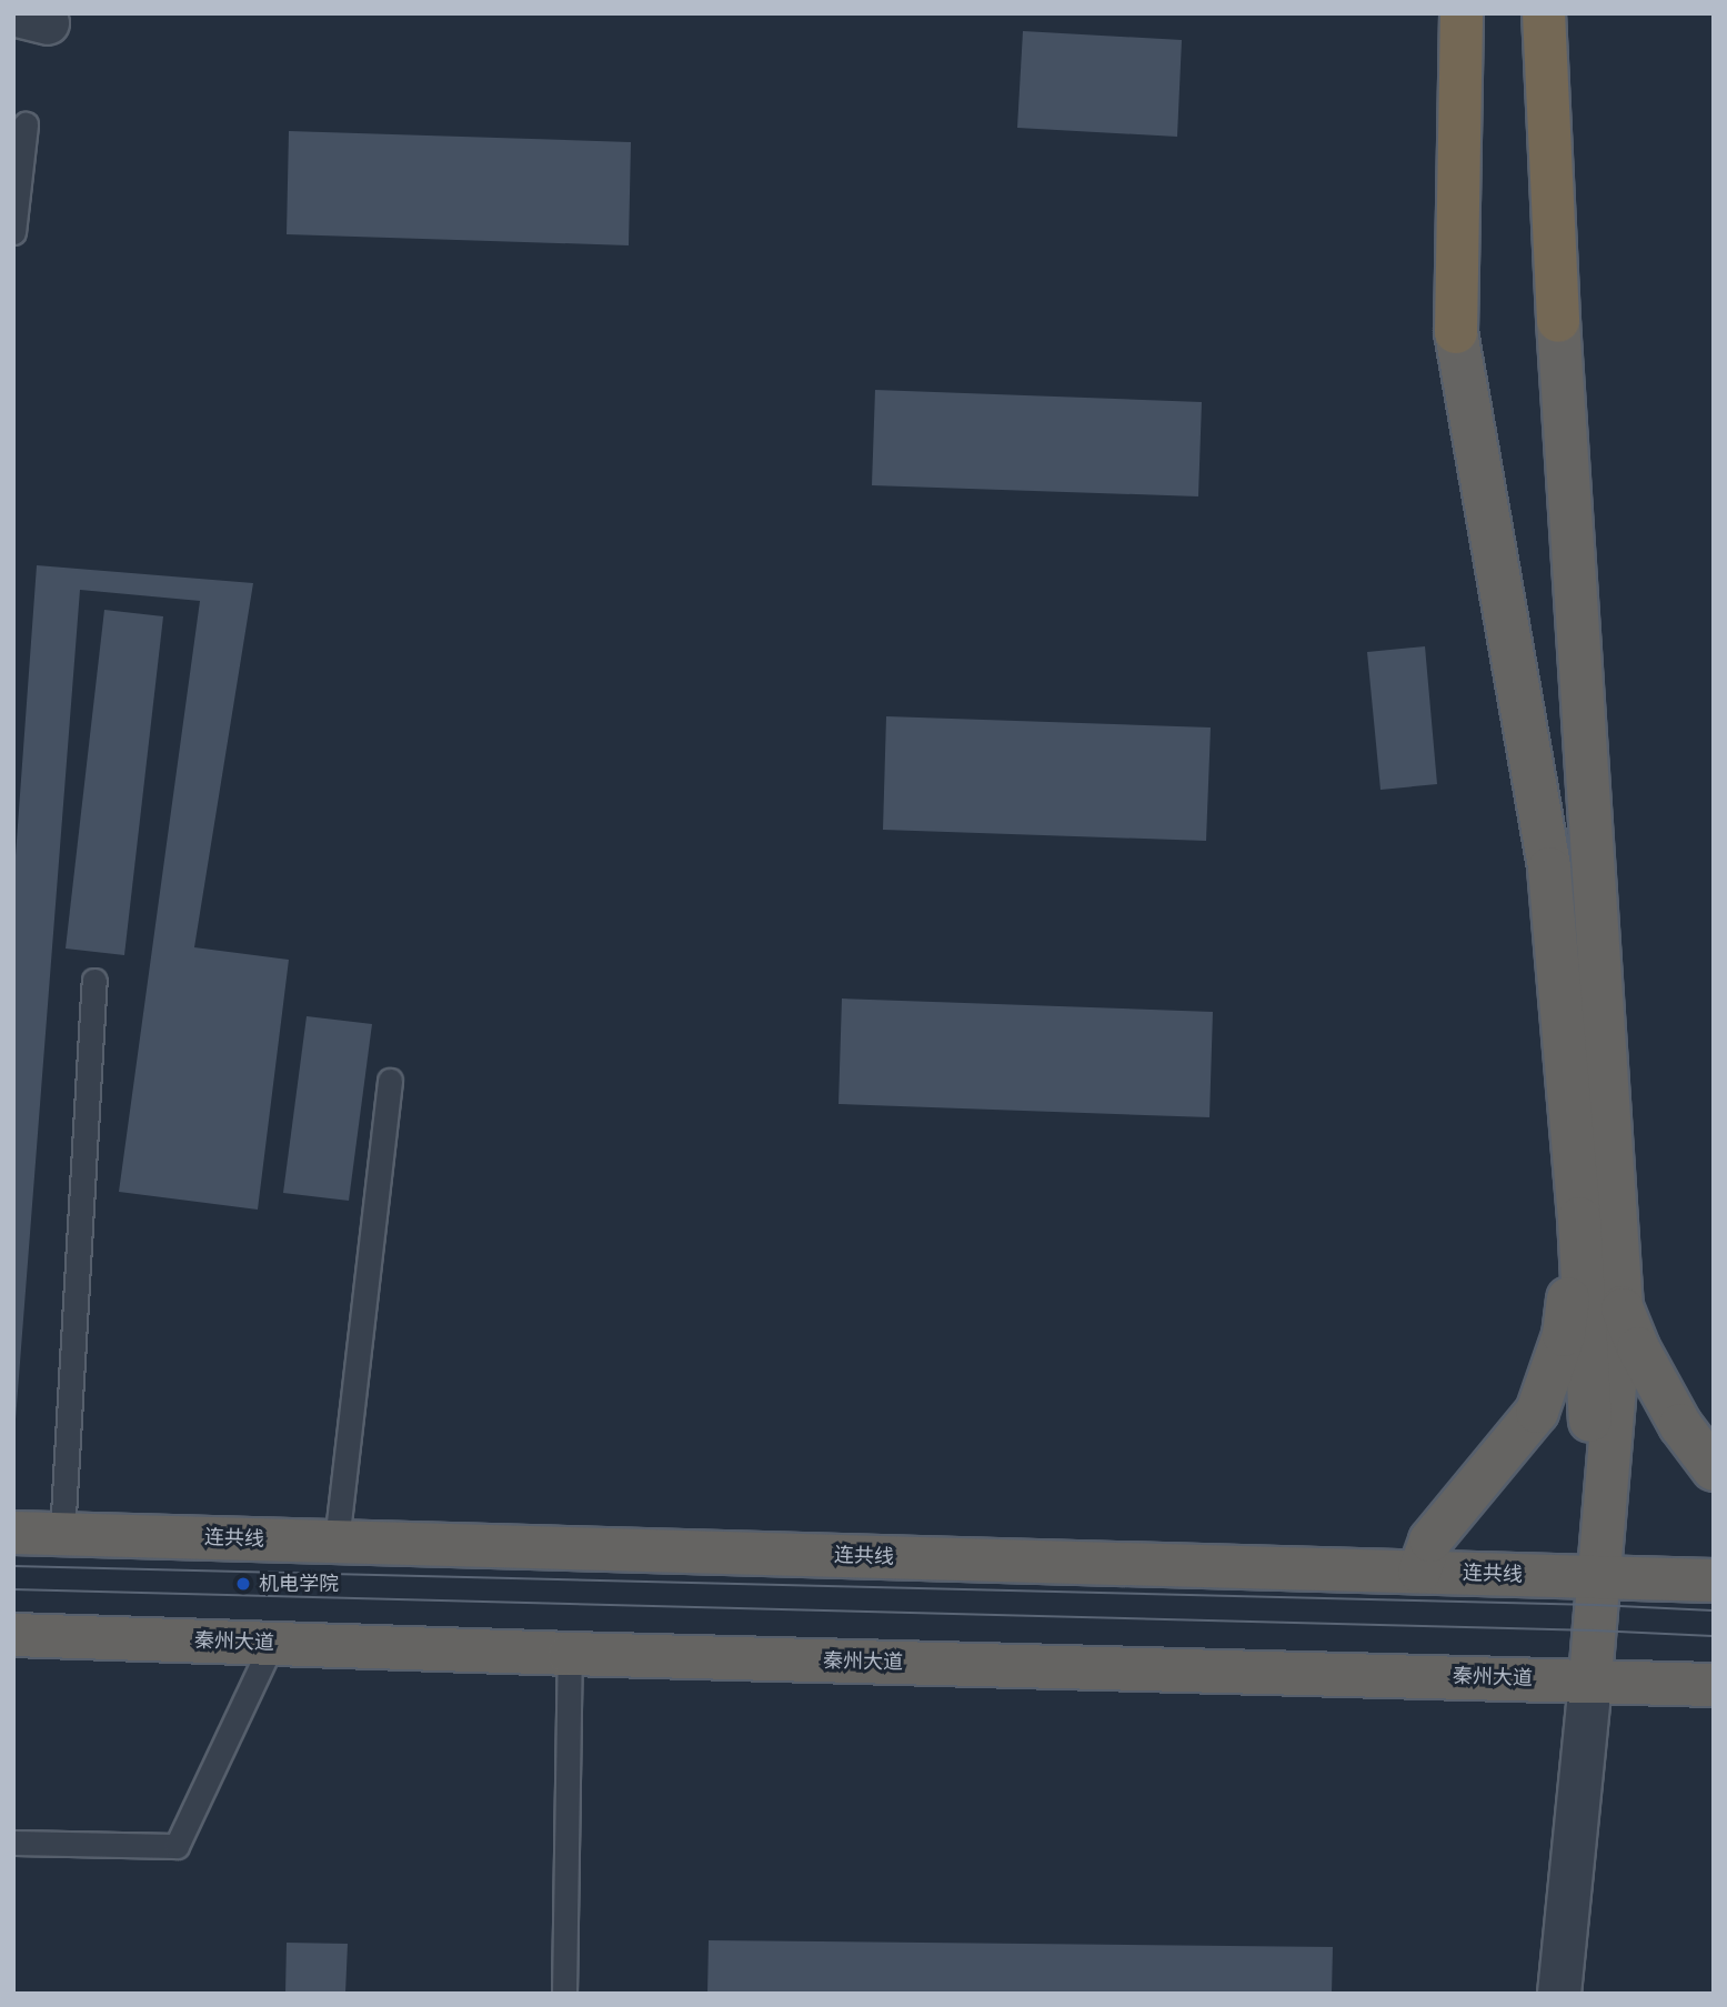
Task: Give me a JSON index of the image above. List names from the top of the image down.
{
  "streets": {
    "highway": ["连共线", "秦州大道"]
  },
  "places": ["机电学院"]
}
